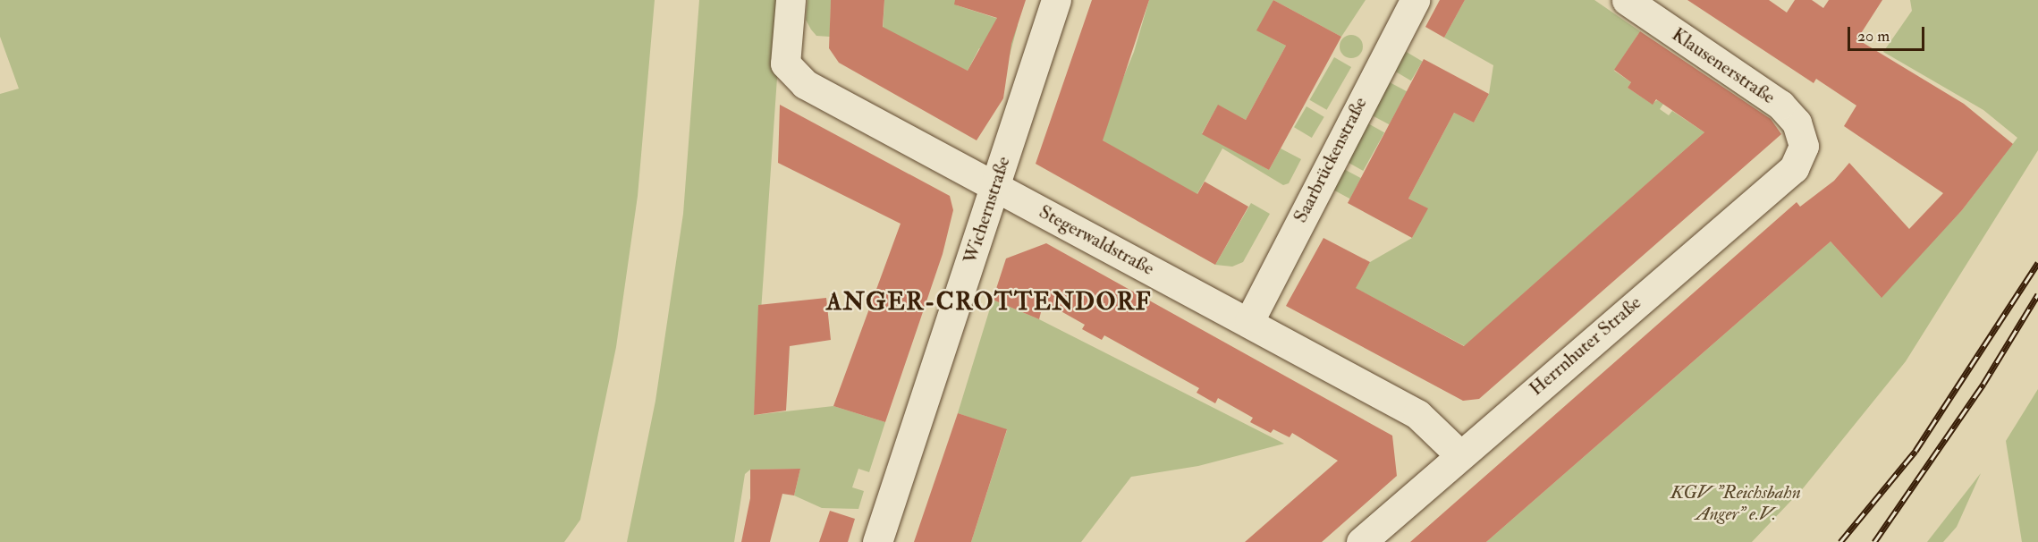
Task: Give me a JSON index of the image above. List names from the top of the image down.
{
  "streets": {
    "street": [
      "Klausenerstraße",
      "Saarbrückenstraße",
      "Wichernstraße",
      "Stegerwaldstraße",
      "Herrnhuter Straße"
    ]
  },
  "crossings": [
    ["Klausenerstraße", "Herrnhuter Straße"],
    ["Saarbrückenstraße", "Stegerwaldstraße"],
    ["Wichernstraße", "Stegerwaldstraße"],
    ["Stegerwaldstraße", "Herrnhuter Straße"]
  ],
  "districts": ["ANGER-CROTTENDORF"],
  "parks": ["KGV \"Reichsbahn Anger\" e.V."],
  "scale_bar": "20 m"
}
